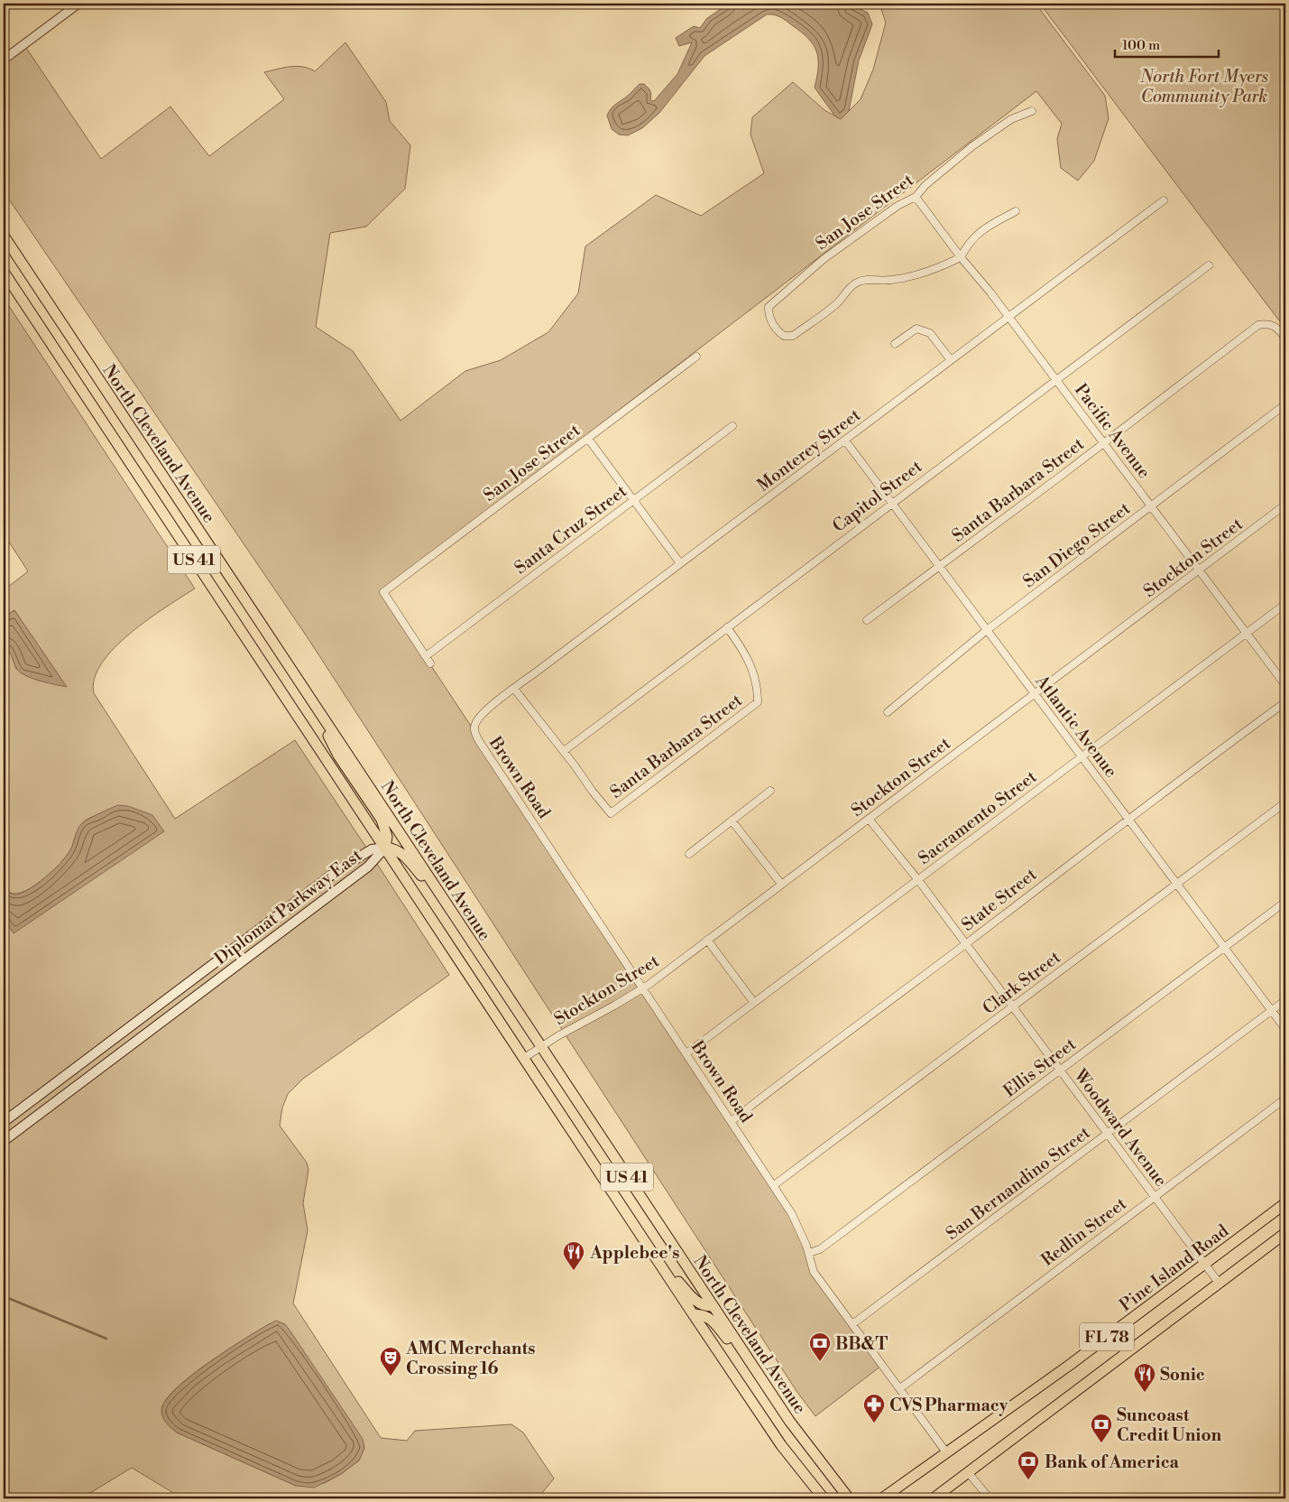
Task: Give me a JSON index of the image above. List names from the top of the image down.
{
  "streets": {
    "main road": [
      "North Cleveland Avenue",
      "US 41",
      "Diplomat Parkway East",
      "Pine Island Road",
      "FL 78"
    ],
    "street": [
      "San Jose Street",
      "Pacific Avenue",
      "Monterey Street",
      "Santa Barbara Street",
      "Capitol Street",
      "Santa Cruz Street",
      "San Diego Street",
      "Stockton Street",
      "Atlantic Avenue",
      "Brown Road",
      "Sacramento Street",
      "State Street",
      "Clark Street",
      "Ellis Street",
      "Woodward Avenue",
      "San Bernandino Street",
      "Redlin Street"
    ]
  },
  "crossings": [
    ["San Jose Street", "Pacific Avenue"],
    ["San Jose Street", "Santa Cruz Street"],
    ["Pacific Avenue", "Monterey Street"],
    ["Pacific Avenue", "Santa Barbara Street"],
    ["Pacific Avenue", "Capitol Street"],
    ["Pacific Avenue", "San Diego Street"],
    ["Pacific Avenue", "Stockton Street"],
    ["Pacific Avenue", "Sacramento Street"],
    ["North Cleveland Avenue", "Stockton Street"],
    ["North Cleveland Avenue", "Diplomat Parkway East"],
    ["Monterey Street", "Atlantic Avenue"],
    ["Monterey Street", "Brown Road"],
    ["Santa Barbara Street", "Capitol Street"],
    ["Santa Barbara Street", "Atlantic Avenue"],
    ["Capitol Street", "Atlantic Avenue"],
    ["San Diego Street", "Atlantic Avenue"],
    ["Stockton Street", "Atlantic Avenue"],
    ["Stockton Street", "Brown Road"],
    ["Stockton Street", "Woodward Avenue"],
    ["Atlantic Avenue", "Sacramento Street"],
    ["Atlantic Avenue", "State Street"],
    ["Atlantic Avenue", "Clark Street"],
    ["Atlantic Avenue", "Ellis Street"],
    ["Atlantic Avenue", "San Bernandino Street"],
    ["Brown Road", "Sacramento Street"],
    ["Brown Road", "State Street"],
    ["Brown Road", "Clark Street"],
    ["Brown Road", "Ellis Street"],
    ["Brown Road", "San Bernandino Street"],
    ["Brown Road", "Redlin Street"],
    ["Brown Road", "Pine Island Road"],
    ["Sacramento Street", "Woodward Avenue"],
    ["State Street", "Woodward Avenue"],
    ["Clark Street", "Woodward Avenue"],
    ["Ellis Street", "Woodward Avenue"],
    ["Woodward Avenue", "San Bernandino Street"],
    ["Woodward Avenue", "Redlin Street"],
    ["Woodward Avenue", "Pine Island Road"],
    ["Woodward Avenue", "FL 78"]
  ],
  "parks": ["North Fort Myers Community Park"],
  "places": {
    "restaurant": ["Applebee's", "Sonic"],
    "bank": ["BB&T", "Suncoast Credit Union", "Bank of America"],
    "theatre": ["AMC Merchants Crossing 16"],
    "pharmacy": ["CVS Pharmacy"]
  },
  "scale_bar": "100 m"
}
